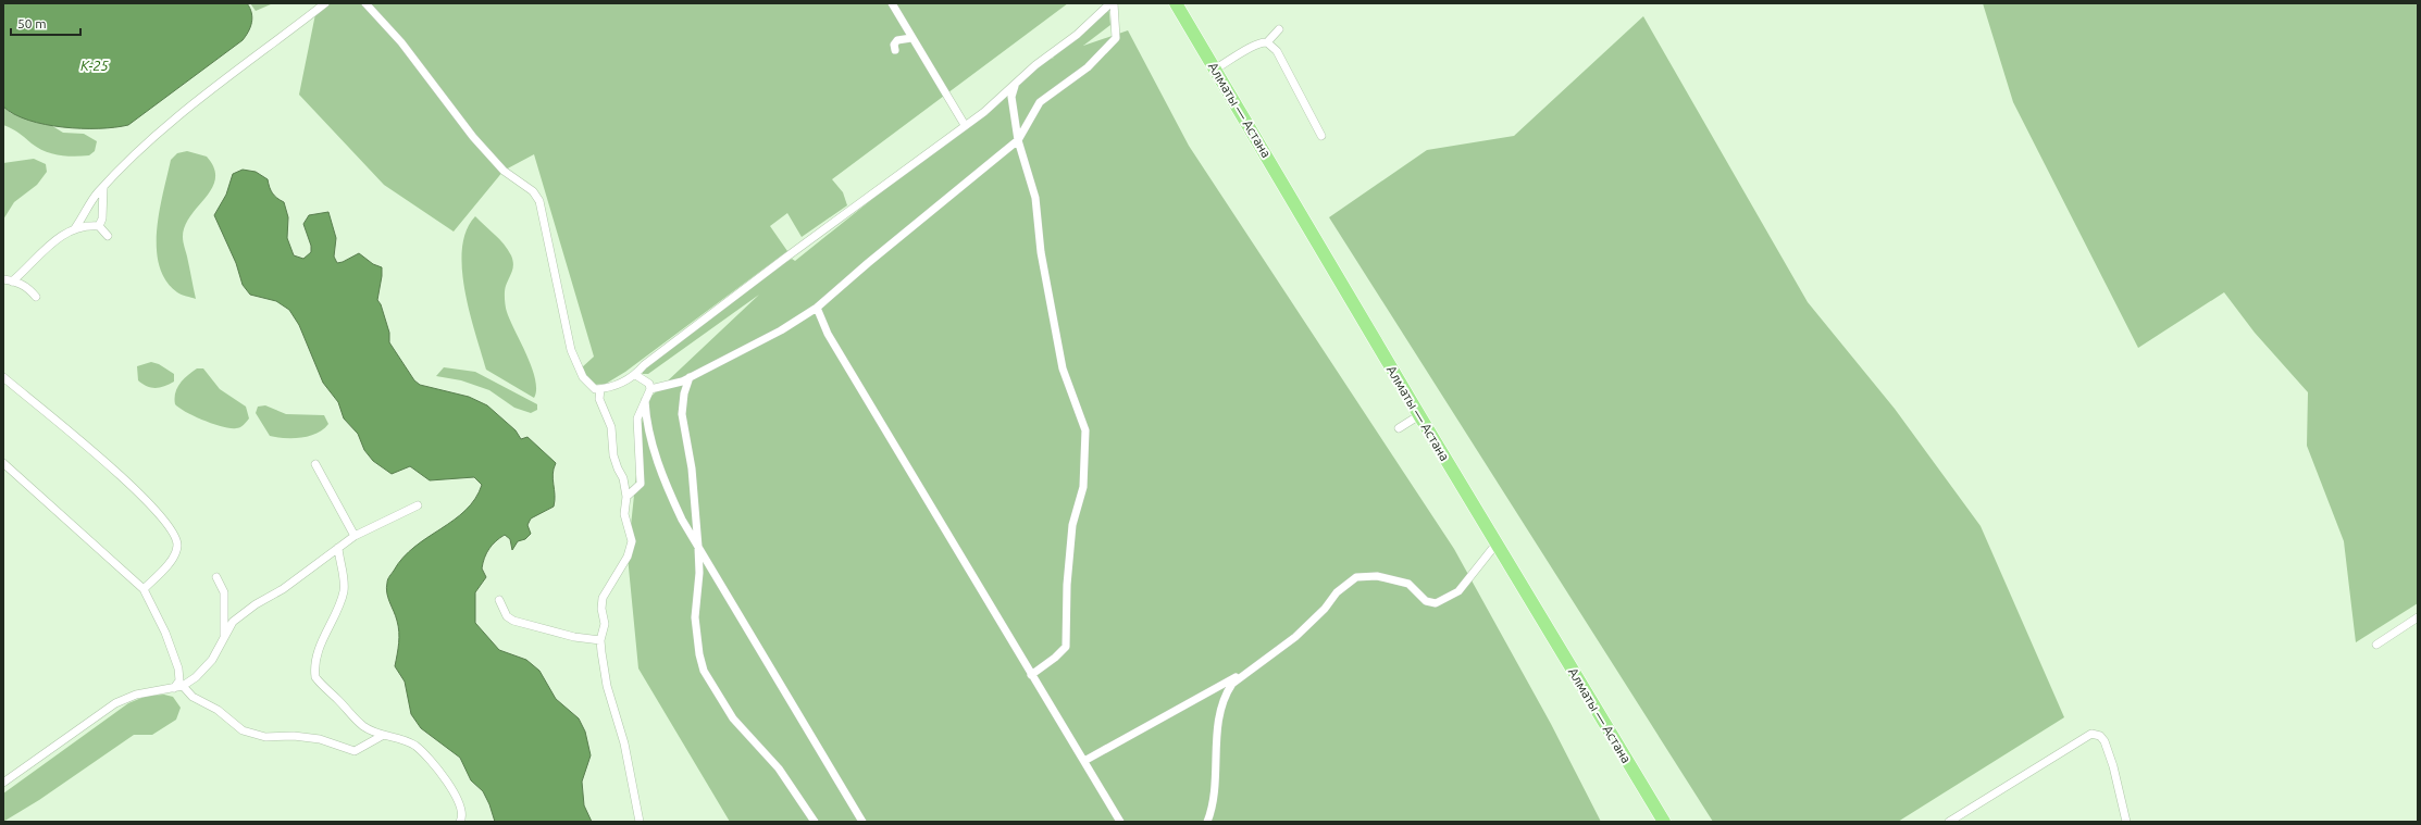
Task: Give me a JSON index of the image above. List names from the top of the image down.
{
  "streets": {
    "highway": ["Алматы — Астана"]
  },
  "water": ["К-25"],
  "scale_bar": "50 m"
}
